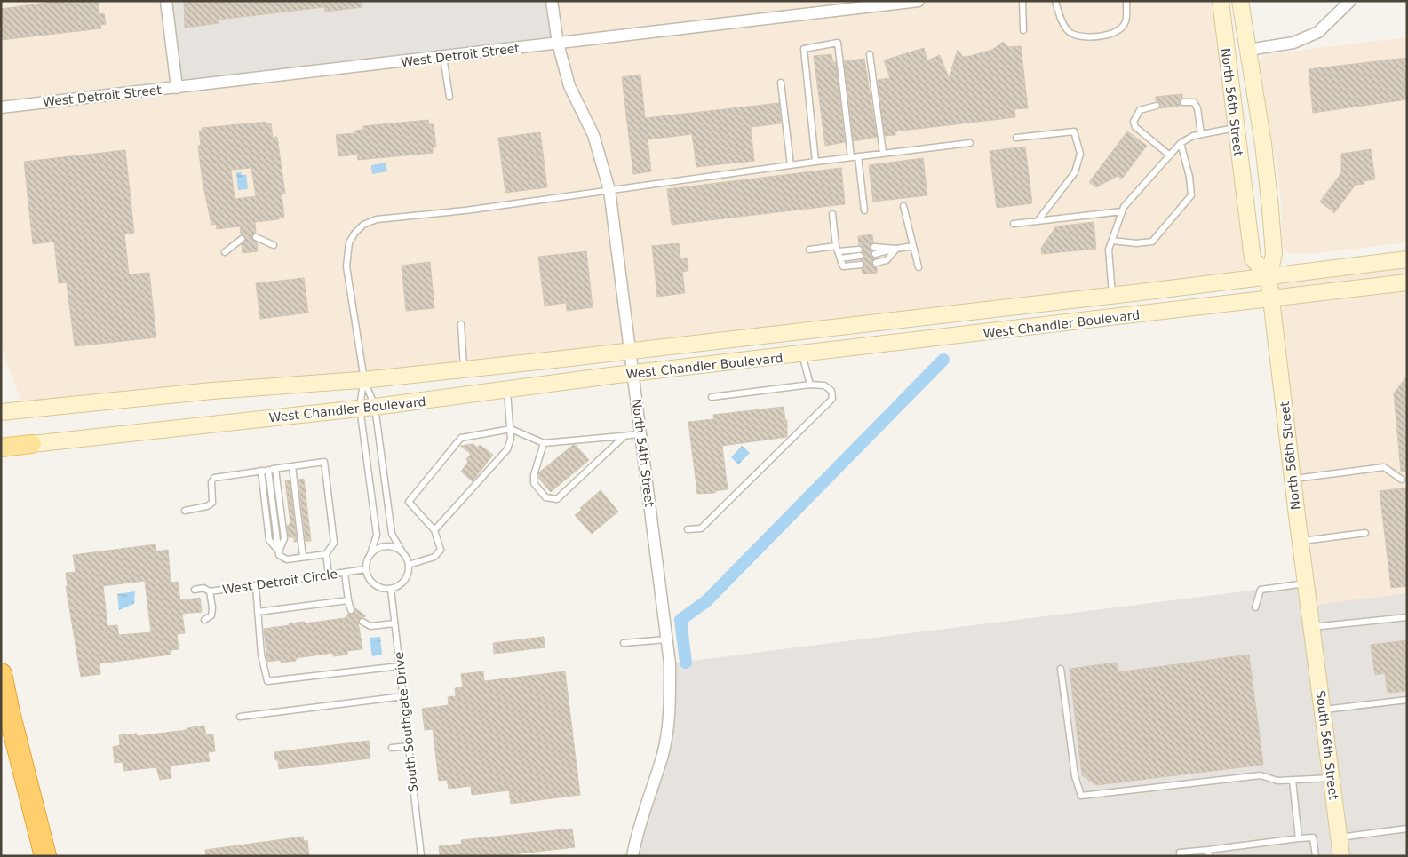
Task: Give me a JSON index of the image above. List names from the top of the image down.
{
  "streets": {
    "main road": ["North 56th Street", "West Chandler Boulevard", "South 56th Street"],
    "street": ["West Detroit Street", "North 54th Street"],
    "lane": ["West Detroit Circle", "South Southgate Drive"]
  },
  "crossings": [
    ["West Detroit Street", "North 54th Street"],
    ["North 56th Street", "West Chandler Boulevard"],
    ["North 56th Street", "South 56th Street"],
    ["West Chandler Boulevard", "North 54th Street"],
    ["West Detroit Circle", "South Southgate Drive"]
  ]
}
